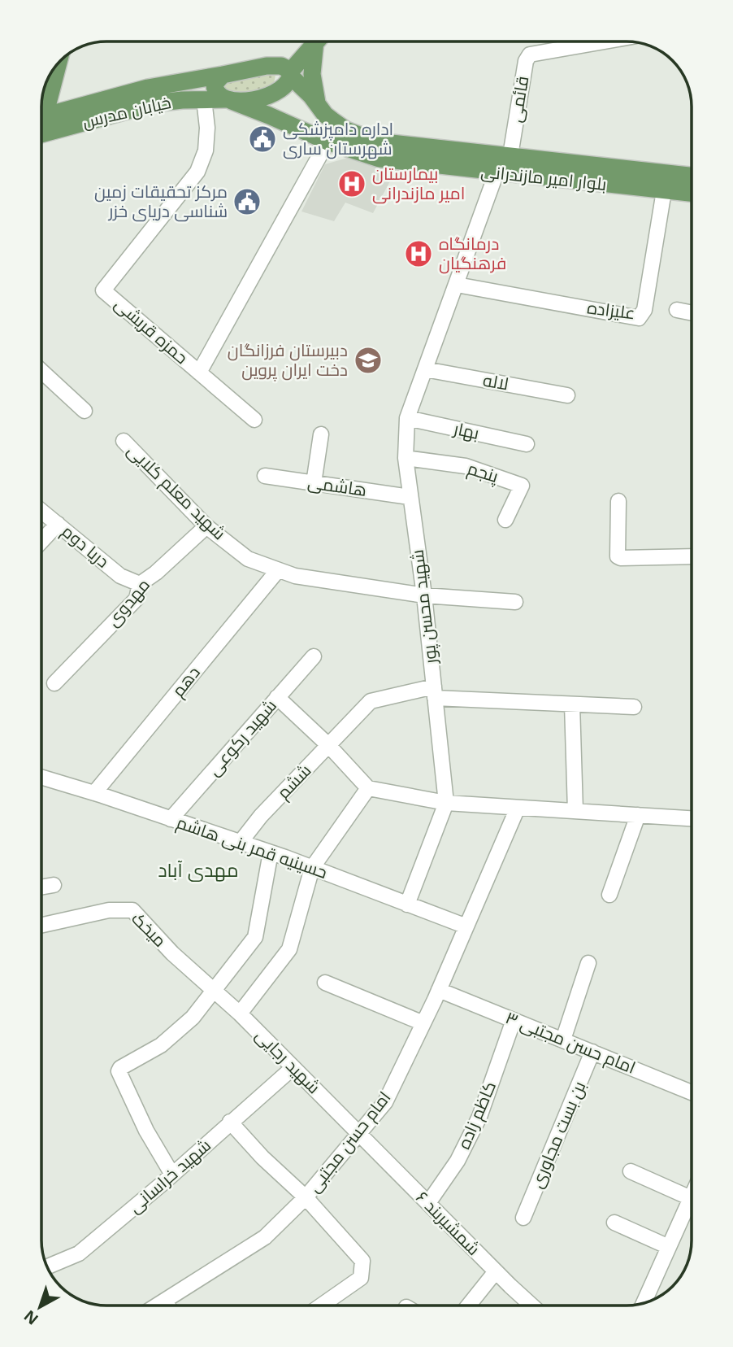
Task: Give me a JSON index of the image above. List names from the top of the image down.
{
  "streets": {
    "main road": ["خیابان مدرس", "بلوار امیر مازندرانی"],
    "street": [
      "قائمی",
      "علیزاده",
      "حمزه قریشی",
      "لاله",
      "بهار",
      "پنجم",
      "هاشمی",
      "شهید معلم کلایی",
      "دریا دوم",
      "مهدوی",
      "شهید محسن پور",
      "دهم",
      "شهید رکوعی",
      "ششم",
      "حسینیه قمر بنی هاشم",
      "میخک",
      "امام حسن مجتبی ۳",
      "شهید رجایی",
      "کاظم زاده",
      "بن بست مجاوری",
      "امام حسن مجتبی",
      "شهید خراسانی",
      "شمشیربند ۶"
    ]
  },
  "crossings": [
    ["قائمی", "بلوار امیر مازندرانی"],
    ["خیابان مدرس", "بلوار امیر مازندرانی"],
    ["خیابان مدرس", "حمزه قریشی"],
    ["بلوار امیر مازندرانی", "علیزاده"],
    ["بلوار امیر مازندرانی", "شهید محسن پور"],
    ["علیزاده", "شهید محسن پور"],
    ["لاله", "شهید محسن پور"],
    ["بهار", "شهید محسن پور"],
    ["پنجم", "شهید محسن پور"],
    ["هاشمی", "شهید محسن پور"],
    ["شهید معلم کلایی", "مهدوی"],
    ["شهید معلم کلایی", "شهید محسن پور"],
    ["شهید معلم کلایی", "دهم"],
    ["دریا دوم", "مهدوی"],
    ["شهید محسن پور", "ششم"],
    ["دهم", "حسینیه قمر بنی هاشم"],
    ["شهید رکوعی", "حسینیه قمر بنی هاشم"],
    ["ششم", "حسینیه قمر بنی هاشم"],
    ["حسینیه قمر بنی هاشم", "امام حسن مجتبی"],
    ["میخک", "شهید رجایی"],
    ["امام حسن مجتبی ۳", "کاظم زاده"],
    ["امام حسن مجتبی ۳", "بن بست مجاوری"],
    ["امام حسن مجتبی ۳", "امام حسن مجتبی"],
    ["شهید رجایی", "امام حسن مجتبی"],
    ["شهید رجایی", "شهید خراسانی"],
    ["شهید رجایی", "شمشیربند ۶"],
    ["کاظم زاده", "شمشیربند ۶"],
    ["امام حسن مجتبی", "شمشیربند ۶"]
  ],
  "districts": ["مهدی آباد"],
  "places": {
    "public building": ["اداره دامپزشکی شهرستان ساری", "مرکز تحقیقات زمین شناسی دریای خزر"],
    "hospital": ["بیمارستان امیر مازندرانی", "درمانگاه فرهنگیان"],
    "school or university": ["دبیرستان فرزانگان دخت ایران پروین"]
  },
  "north": "bottom left"
}
